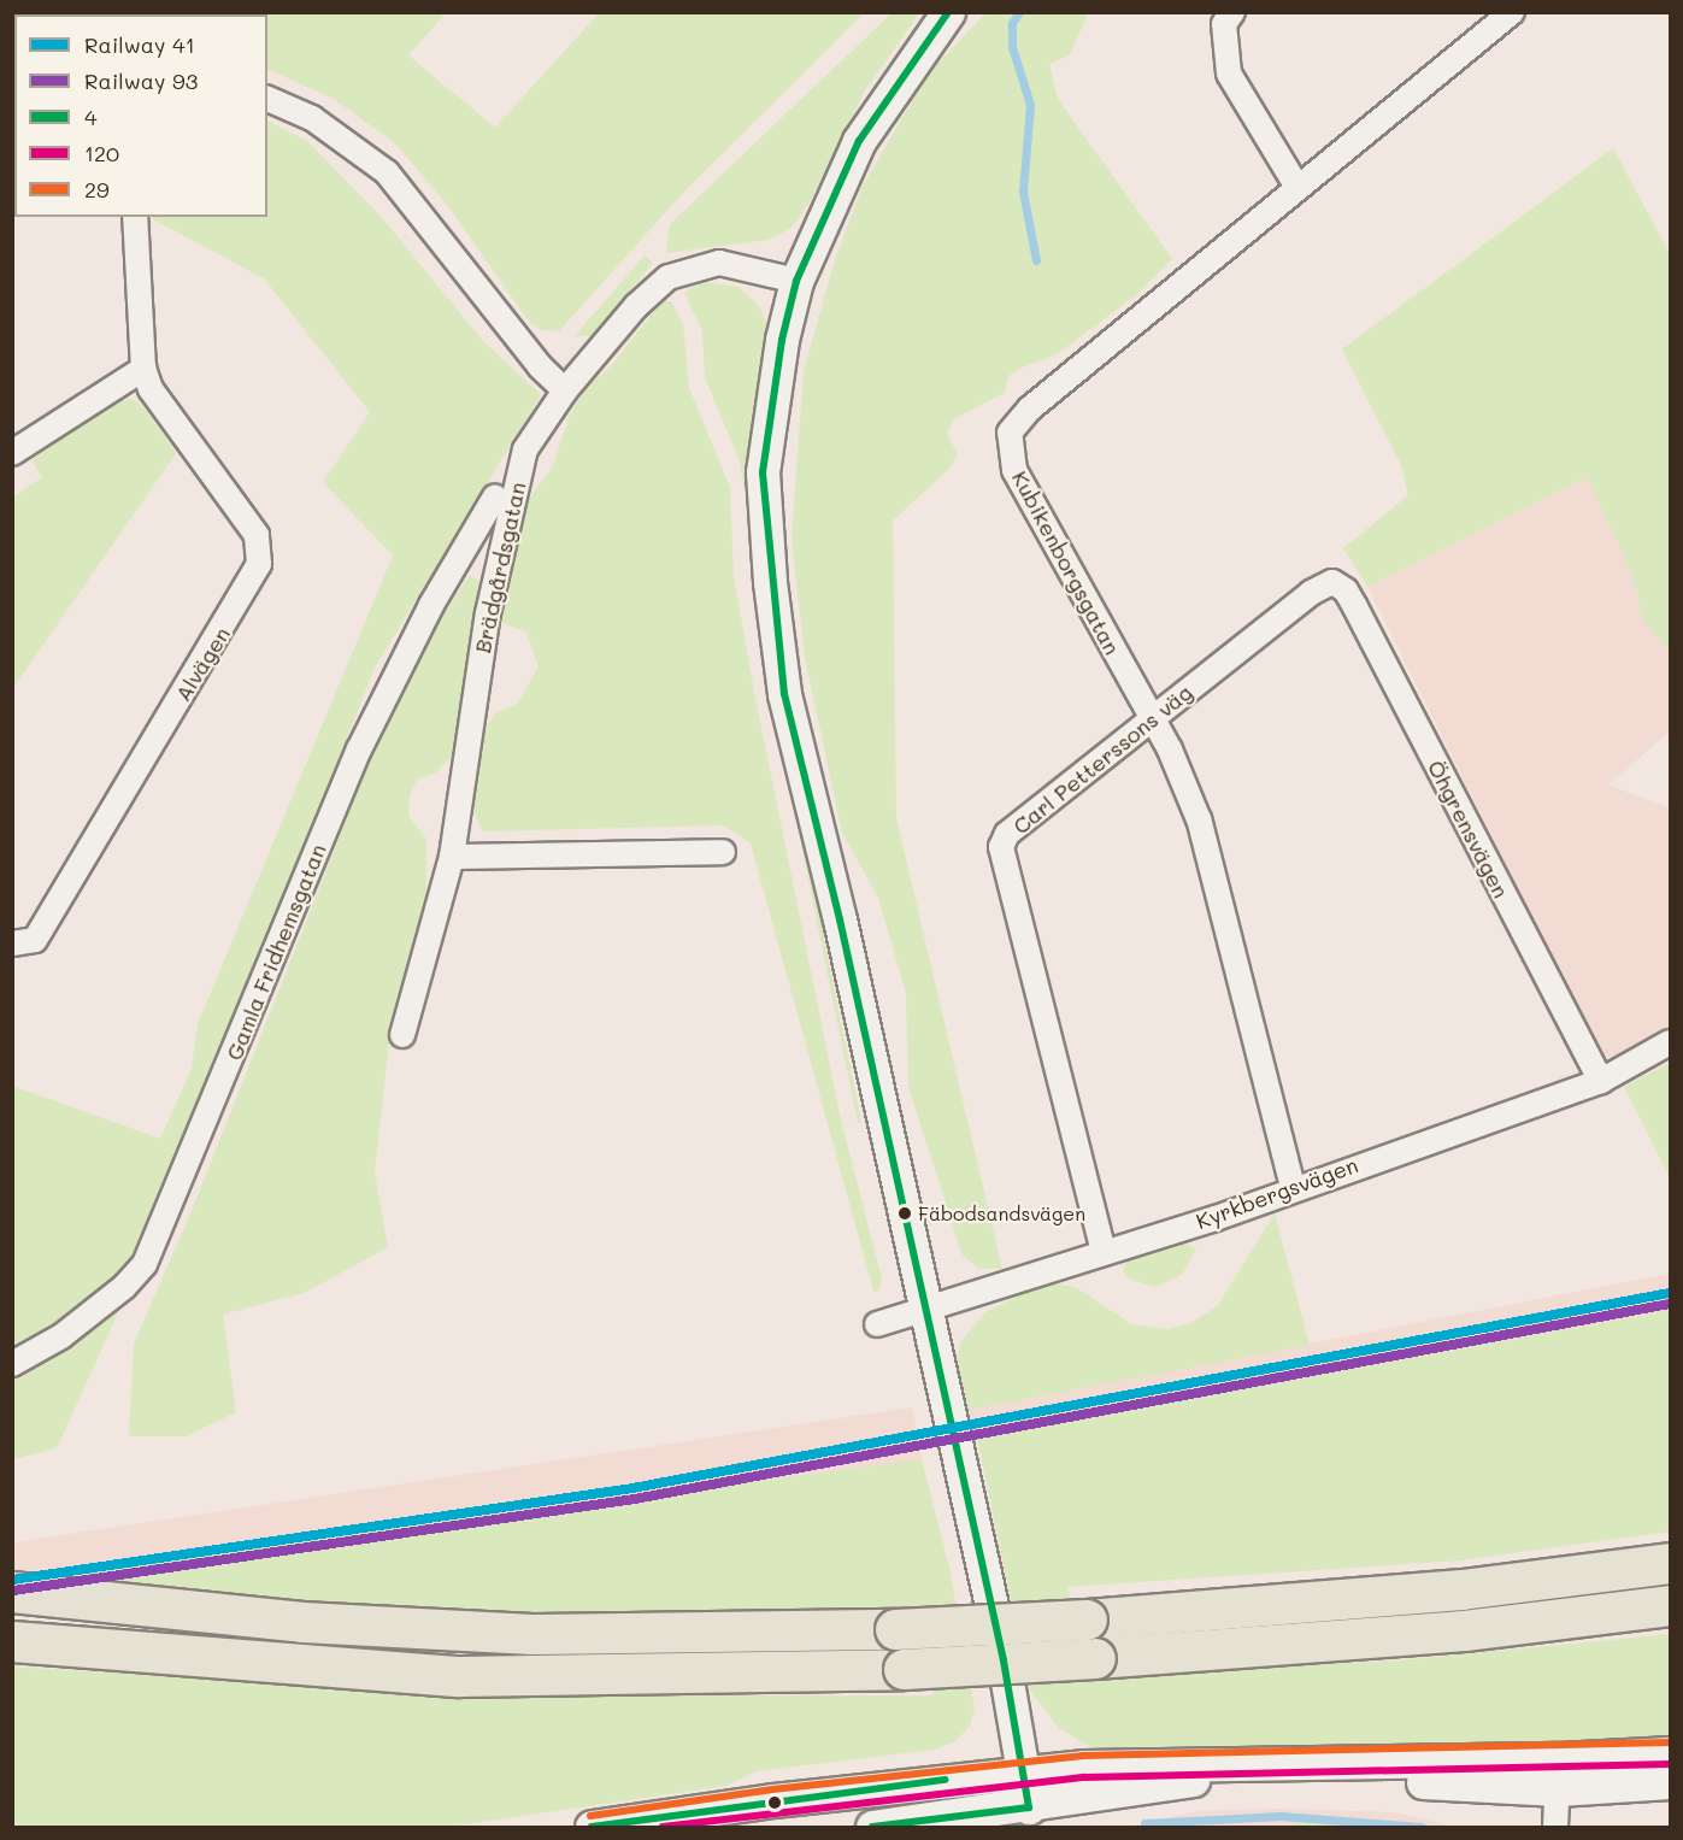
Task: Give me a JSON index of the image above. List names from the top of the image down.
{
  "streets": {
    "street": [
      "Kubikenborgsgatan",
      "Brädgårdsgatan",
      "Alvägen",
      "Carl Petterssons väg",
      "Öhgrensvägen",
      "Gamla Fridhemsgatan",
      "Kyrkbergsvägen"
    ]
  },
  "crossings": [
    ["Kubikenborgsgatan", "Carl Petterssons väg"],
    ["Kubikenborgsgatan", "Kyrkbergsvägen"],
    ["Carl Petterssons väg", "Öhgrensvägen"],
    ["Carl Petterssons väg", "Kyrkbergsvägen"],
    ["Öhgrensvägen", "Kyrkbergsvägen"]
  ],
  "places": ["Fäbodsandsvägen"],
  "lines": [
    "transit line 4",
    "rail line 41",
    "rail line 93",
    "transit line 29",
    "transit line 120"
  ],
  "legend": [
    "Railway 41",
    "Railway 93",
    "4",
    "120",
    "29"
  ]
}
